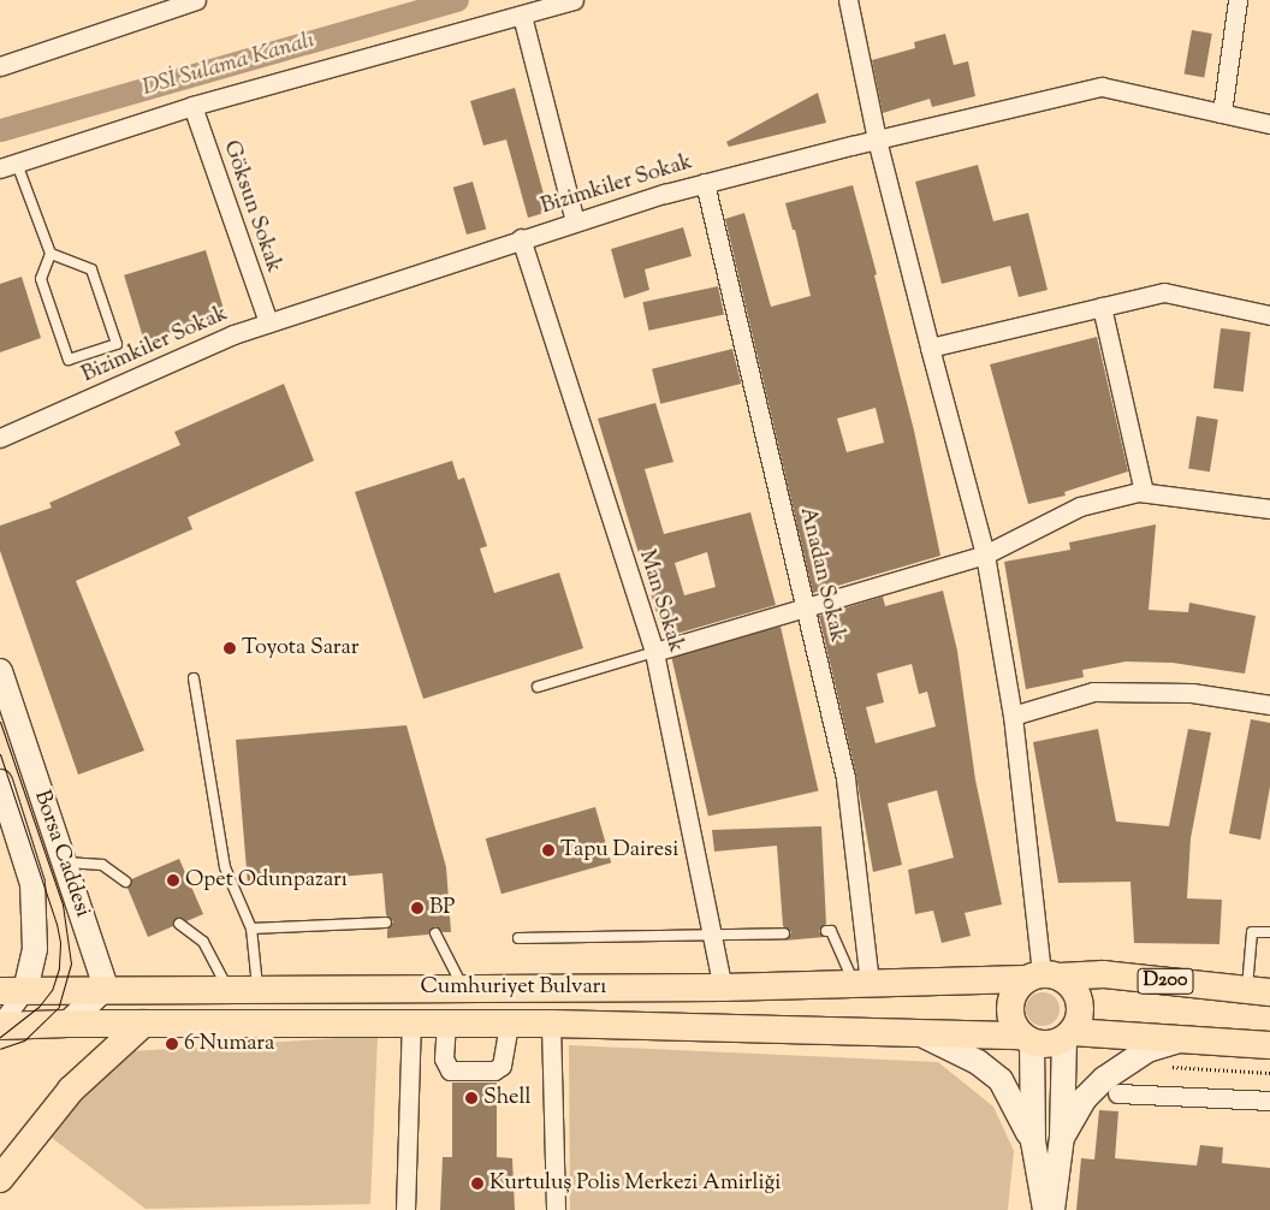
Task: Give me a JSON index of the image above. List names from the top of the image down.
{
  "streets": {
    "main road": ["Borsa Caddesi", "D200", "Cumhuriyet Bulvarı"],
    "street": [
      "Bizimkiler Sokak",
      "Göksun Sokak",
      "Anadan Sokak",
      "Man Sokak"
    ]
  },
  "crossings": [
    ["Bizimkiler Sokak", "Göksun Sokak"],
    ["Bizimkiler Sokak", "Anadan Sokak"],
    ["Bizimkiler Sokak", "Man Sokak"],
    ["Anadan Sokak", "Cumhuriyet Bulvarı"],
    ["Man Sokak", "Cumhuriyet Bulvarı"],
    ["Borsa Caddesi", "Cumhuriyet Bulvarı"]
  ],
  "water": ["DSİ Sulama Kanalı"],
  "places": [
    "Toyota Sarar",
    "Tapu Dairesi",
    "Opet Odunpazarı",
    "BP",
    "6 Numara",
    "Shell",
    "Kurtuluş Polis Merkezi Amirliği"
  ]
}
